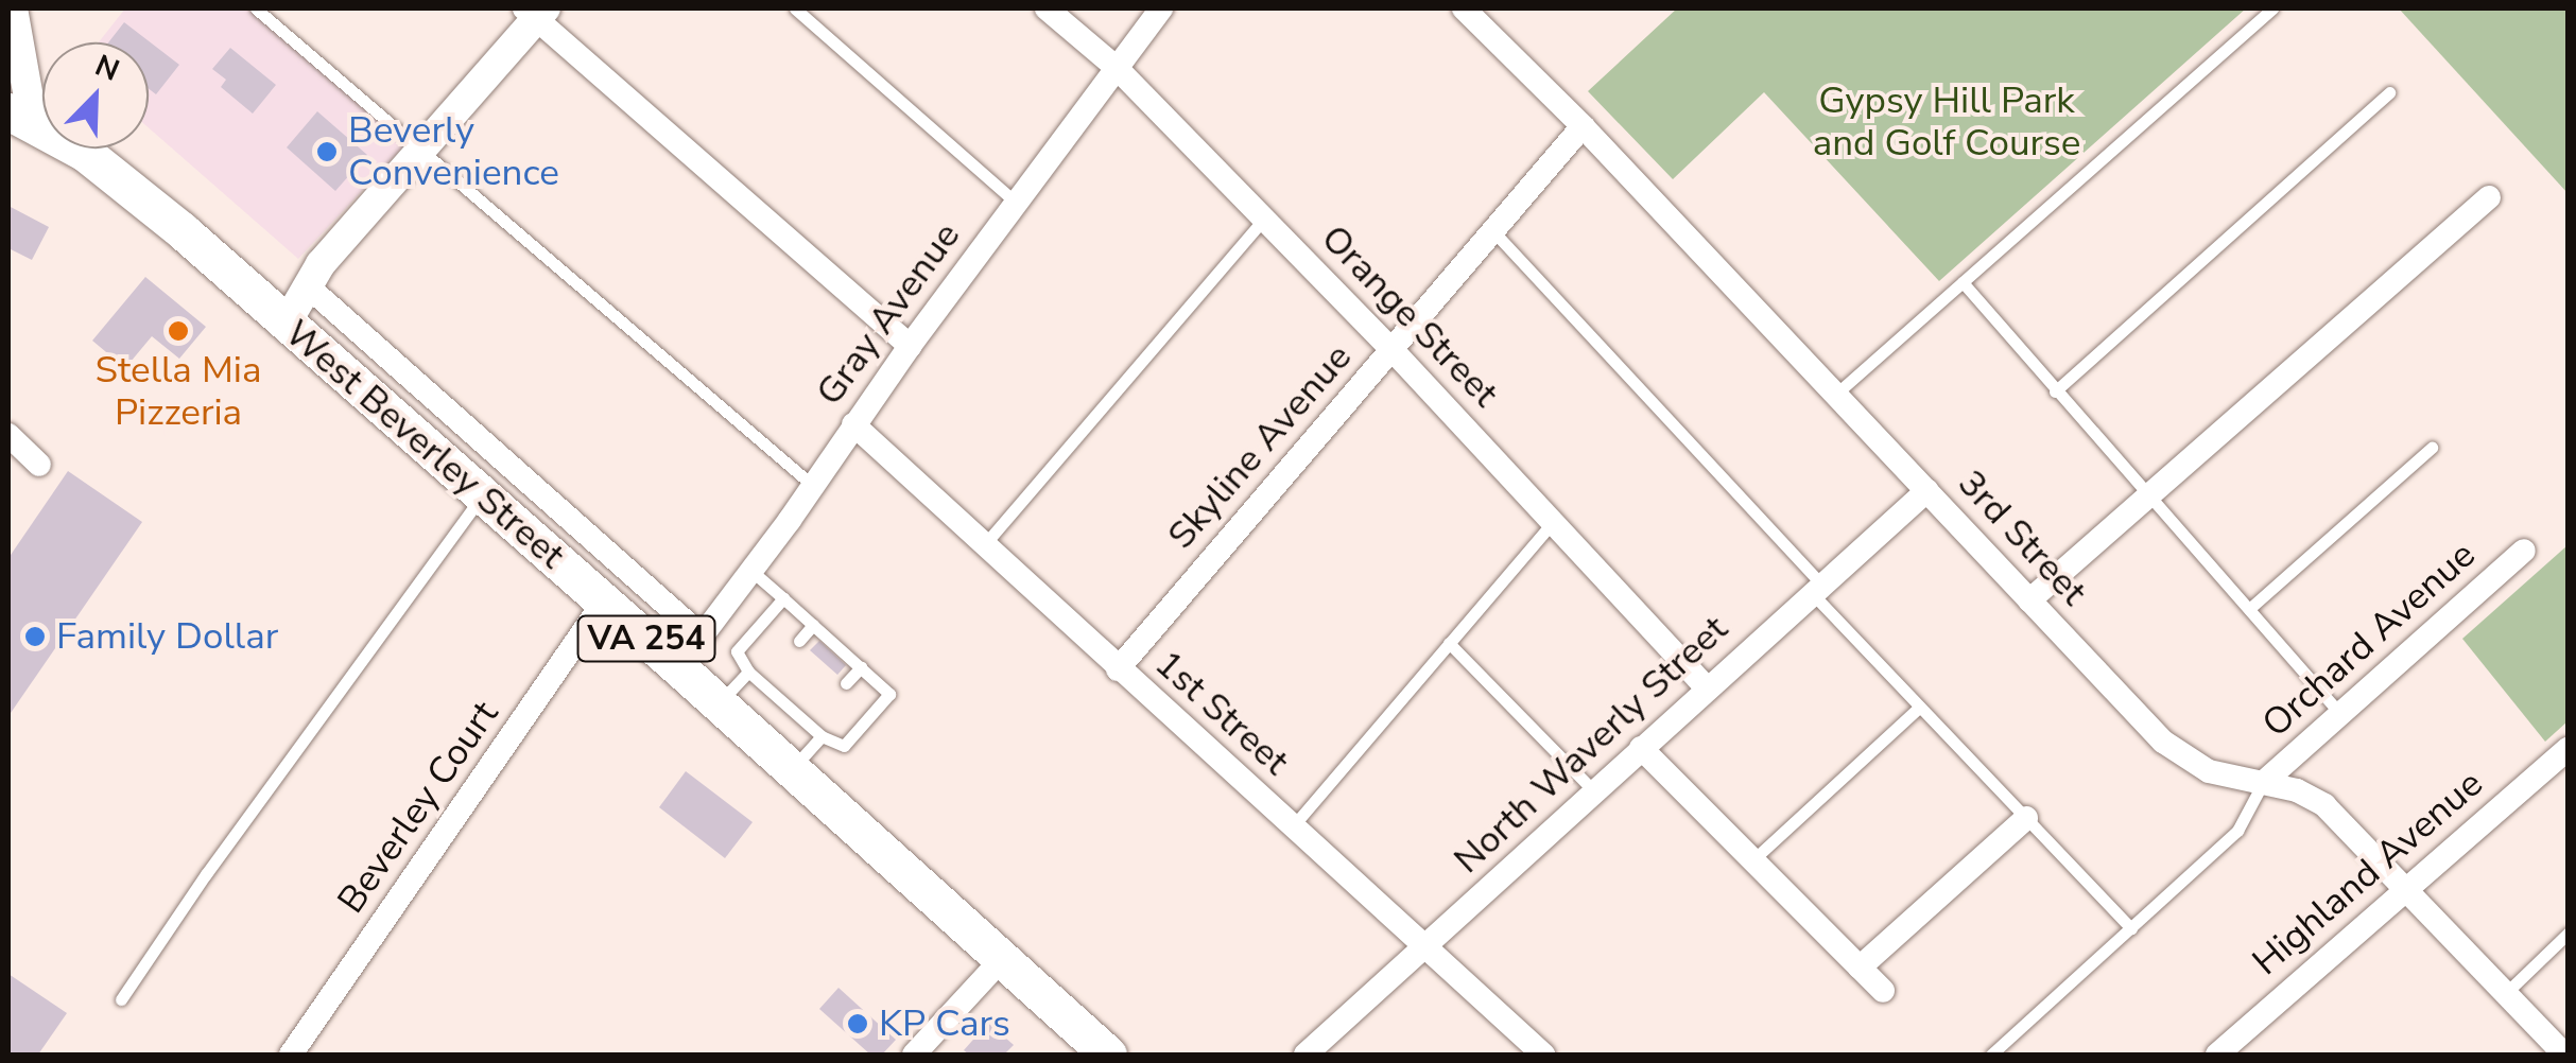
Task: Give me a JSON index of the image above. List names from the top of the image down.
{
  "streets": {
    "main road": ["West Beverley Street", "VA 254"],
    "street": [
      "Gray Avenue",
      "Orange Street",
      "Skyline Avenue",
      "3rd Street",
      "Orchard Avenue",
      "1st Street",
      "North Waverly Street",
      "Beverley Court",
      "Highland Avenue"
    ]
  },
  "crossings": [
    ["Gray Avenue", "Orange Street"],
    ["Gray Avenue", "West Beverley Street"],
    ["Gray Avenue", "1st Street"],
    ["Orange Street", "Skyline Avenue"],
    ["Orange Street", "North Waverly Street"],
    ["West Beverley Street", "Beverley Court"],
    ["Skyline Avenue", "3rd Street"],
    ["Skyline Avenue", "1st Street"],
    ["3rd Street", "Orchard Avenue"],
    ["3rd Street", "North Waverly Street"],
    ["3rd Street", "Highland Avenue"],
    ["1st Street", "North Waverly Street"]
  ],
  "parks": ["Gypsy Hill Park and Golf Course"],
  "places": [
    "Beverly Convenience",
    "Stella Mia Pizzeria",
    "Family Dollar",
    "KP Cars"
  ],
  "north": "top right"
}
